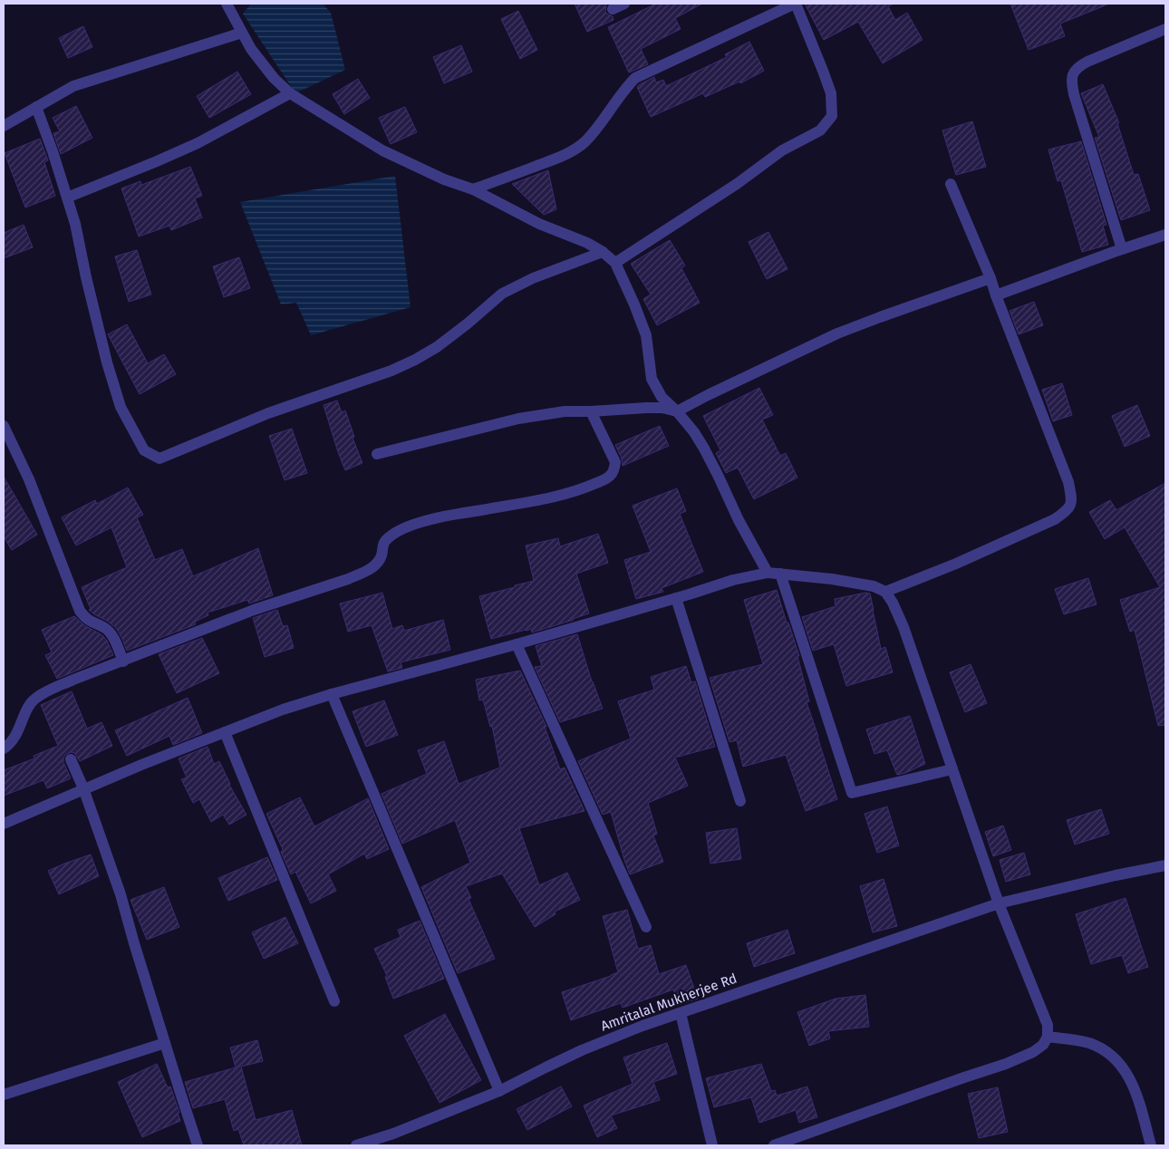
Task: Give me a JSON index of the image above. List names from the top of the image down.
{
  "streets": {
    "street": ["Amritalal Mukherjee Rd"]
  }
}
